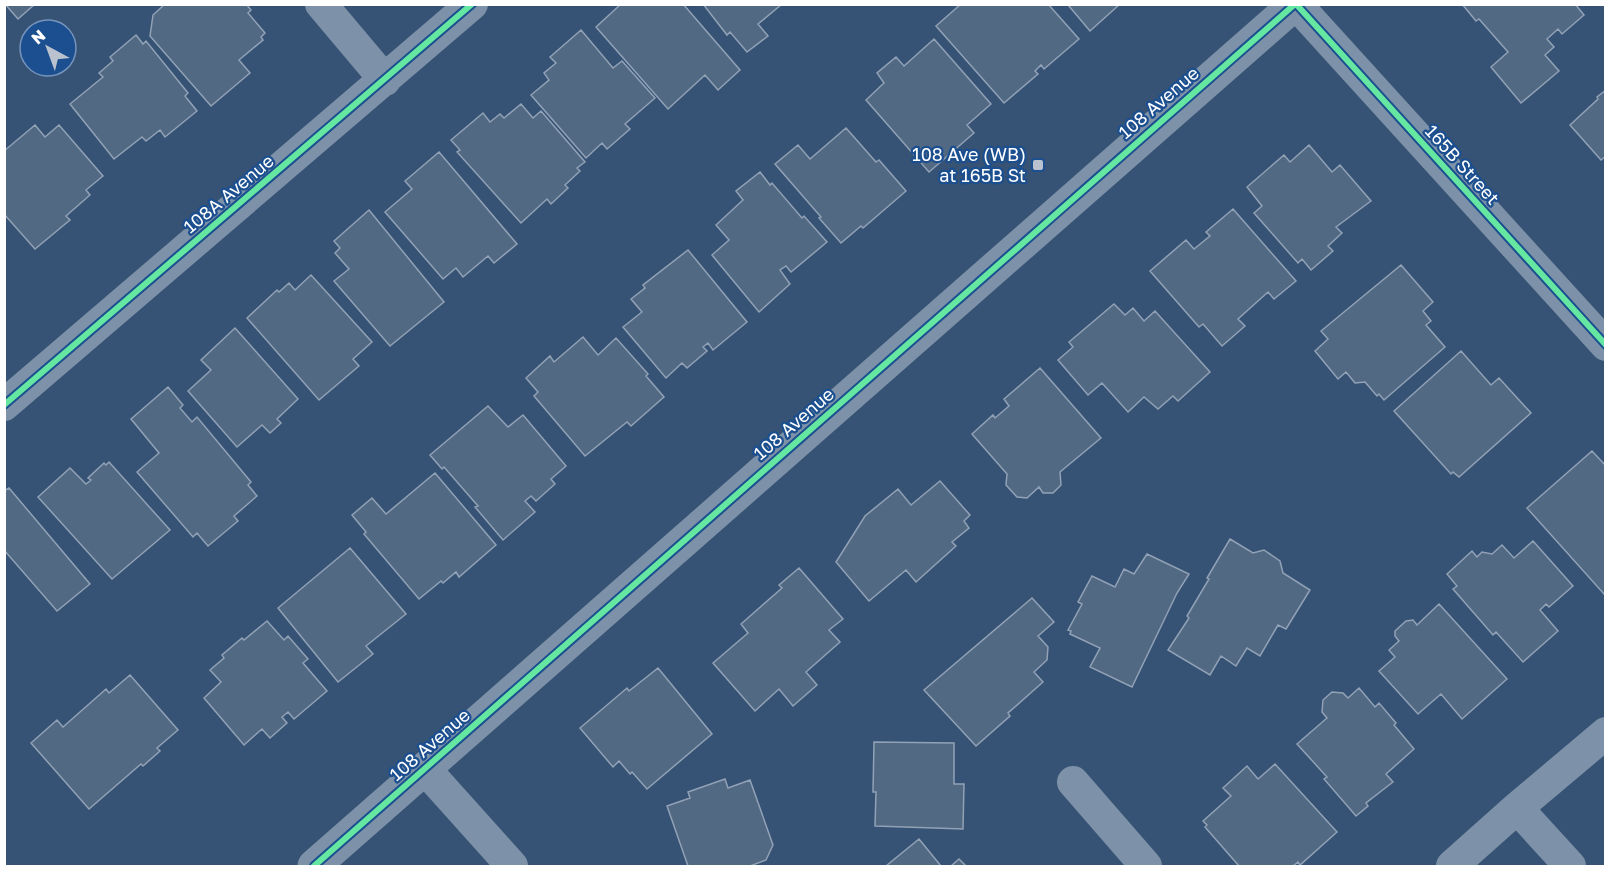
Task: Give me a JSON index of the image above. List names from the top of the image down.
{
  "streets": {
    "street": ["108 Avenue", "165B Street", "108A Avenue"]
  },
  "crossings": [
    ["108 Avenue", "165B Street"]
  ],
  "places": {
    "transit": ["108 Ave (WB) at 165B St"]
  },
  "north": "top left"
}
